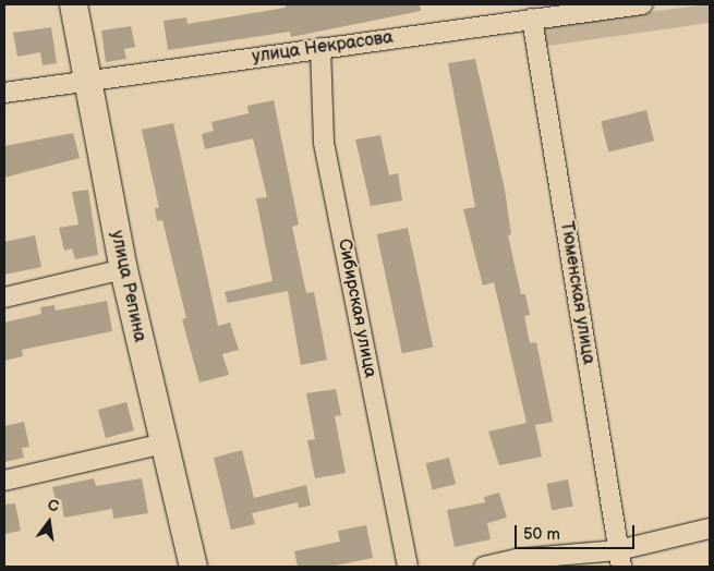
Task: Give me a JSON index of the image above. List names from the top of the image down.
{
  "streets": {
    "street": [
      "улица Некрасова",
      "улица Репина",
      "Тюменская улица",
      "Сибирская улица"
    ]
  },
  "crossings": [
    ["улица Некрасова", "улица Репина"],
    ["улица Некрасова", "Тюменская улица"],
    ["улица Некрасова", "Сибирская улица"]
  ],
  "scale_bar": "50 m",
  "north": "top"
}
